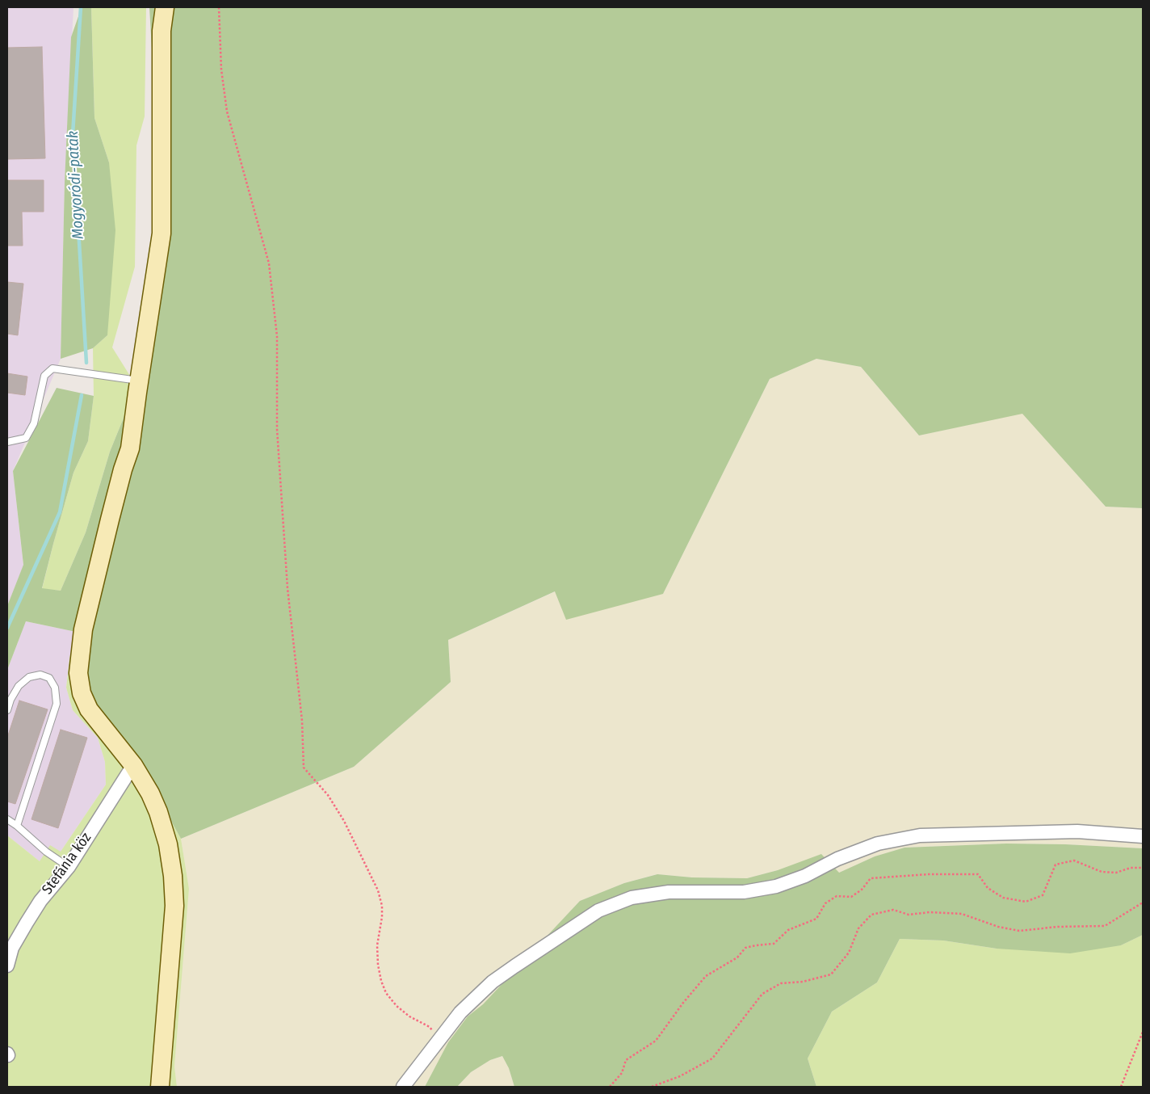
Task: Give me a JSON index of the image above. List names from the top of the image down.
{
  "streets": {
    "street": ["Stefánia köz"]
  },
  "water": ["Mogyoródi-patak"]
}
